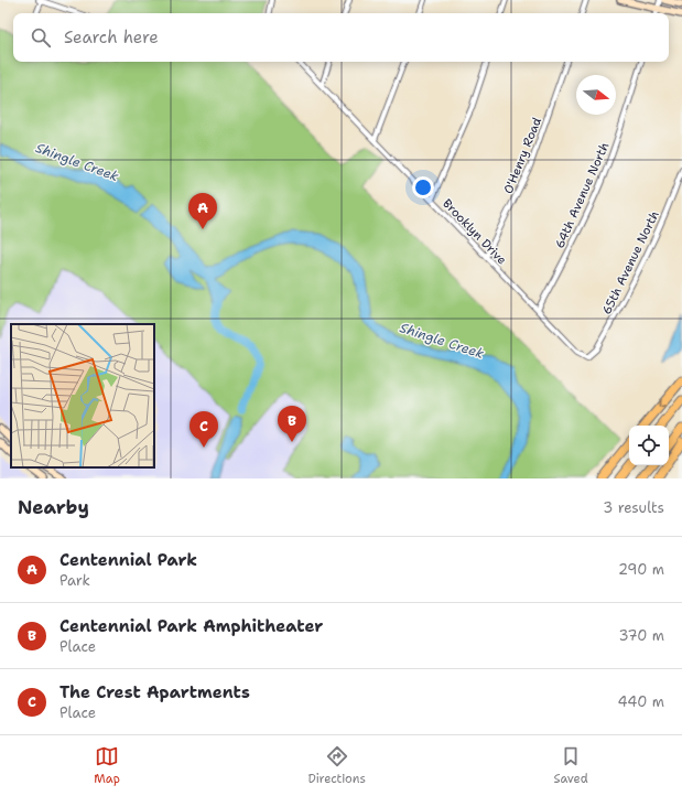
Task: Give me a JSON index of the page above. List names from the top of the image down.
{
  "streets": {
    "street": [
      "O'Henry Road",
      "64th Avenue North",
      "Brooklyn Drive",
      "65th Avenue North"
    ]
  },
  "crossings": [
    ["O'Henry Road", "Brooklyn Drive"],
    ["64th Avenue North", "Brooklyn Drive"],
    ["Brooklyn Drive", "65th Avenue North"]
  ],
  "water": ["Shingle Creek"],
  "north": "right",
  "page": {
    "search": "Search here",
    "pins": ["A", "B", "C"],
    "heading": ["Nearby", "3 results"],
    "list": [
      {
        "mark": "A",
        "name": "Centennial Park",
        "note": "Park",
        "value": "290 m"
      },
      {
        "mark": "B",
        "name": "Centennial Park Amphitheater",
        "note": "Place",
        "value": "370 m"
      },
      {
        "mark": "C",
        "name": "The Crest Apartments",
        "note": "Place",
        "value": "440 m"
      }
    ],
    "nav": ["Map", "Directions", "Saved"]
  }
}
